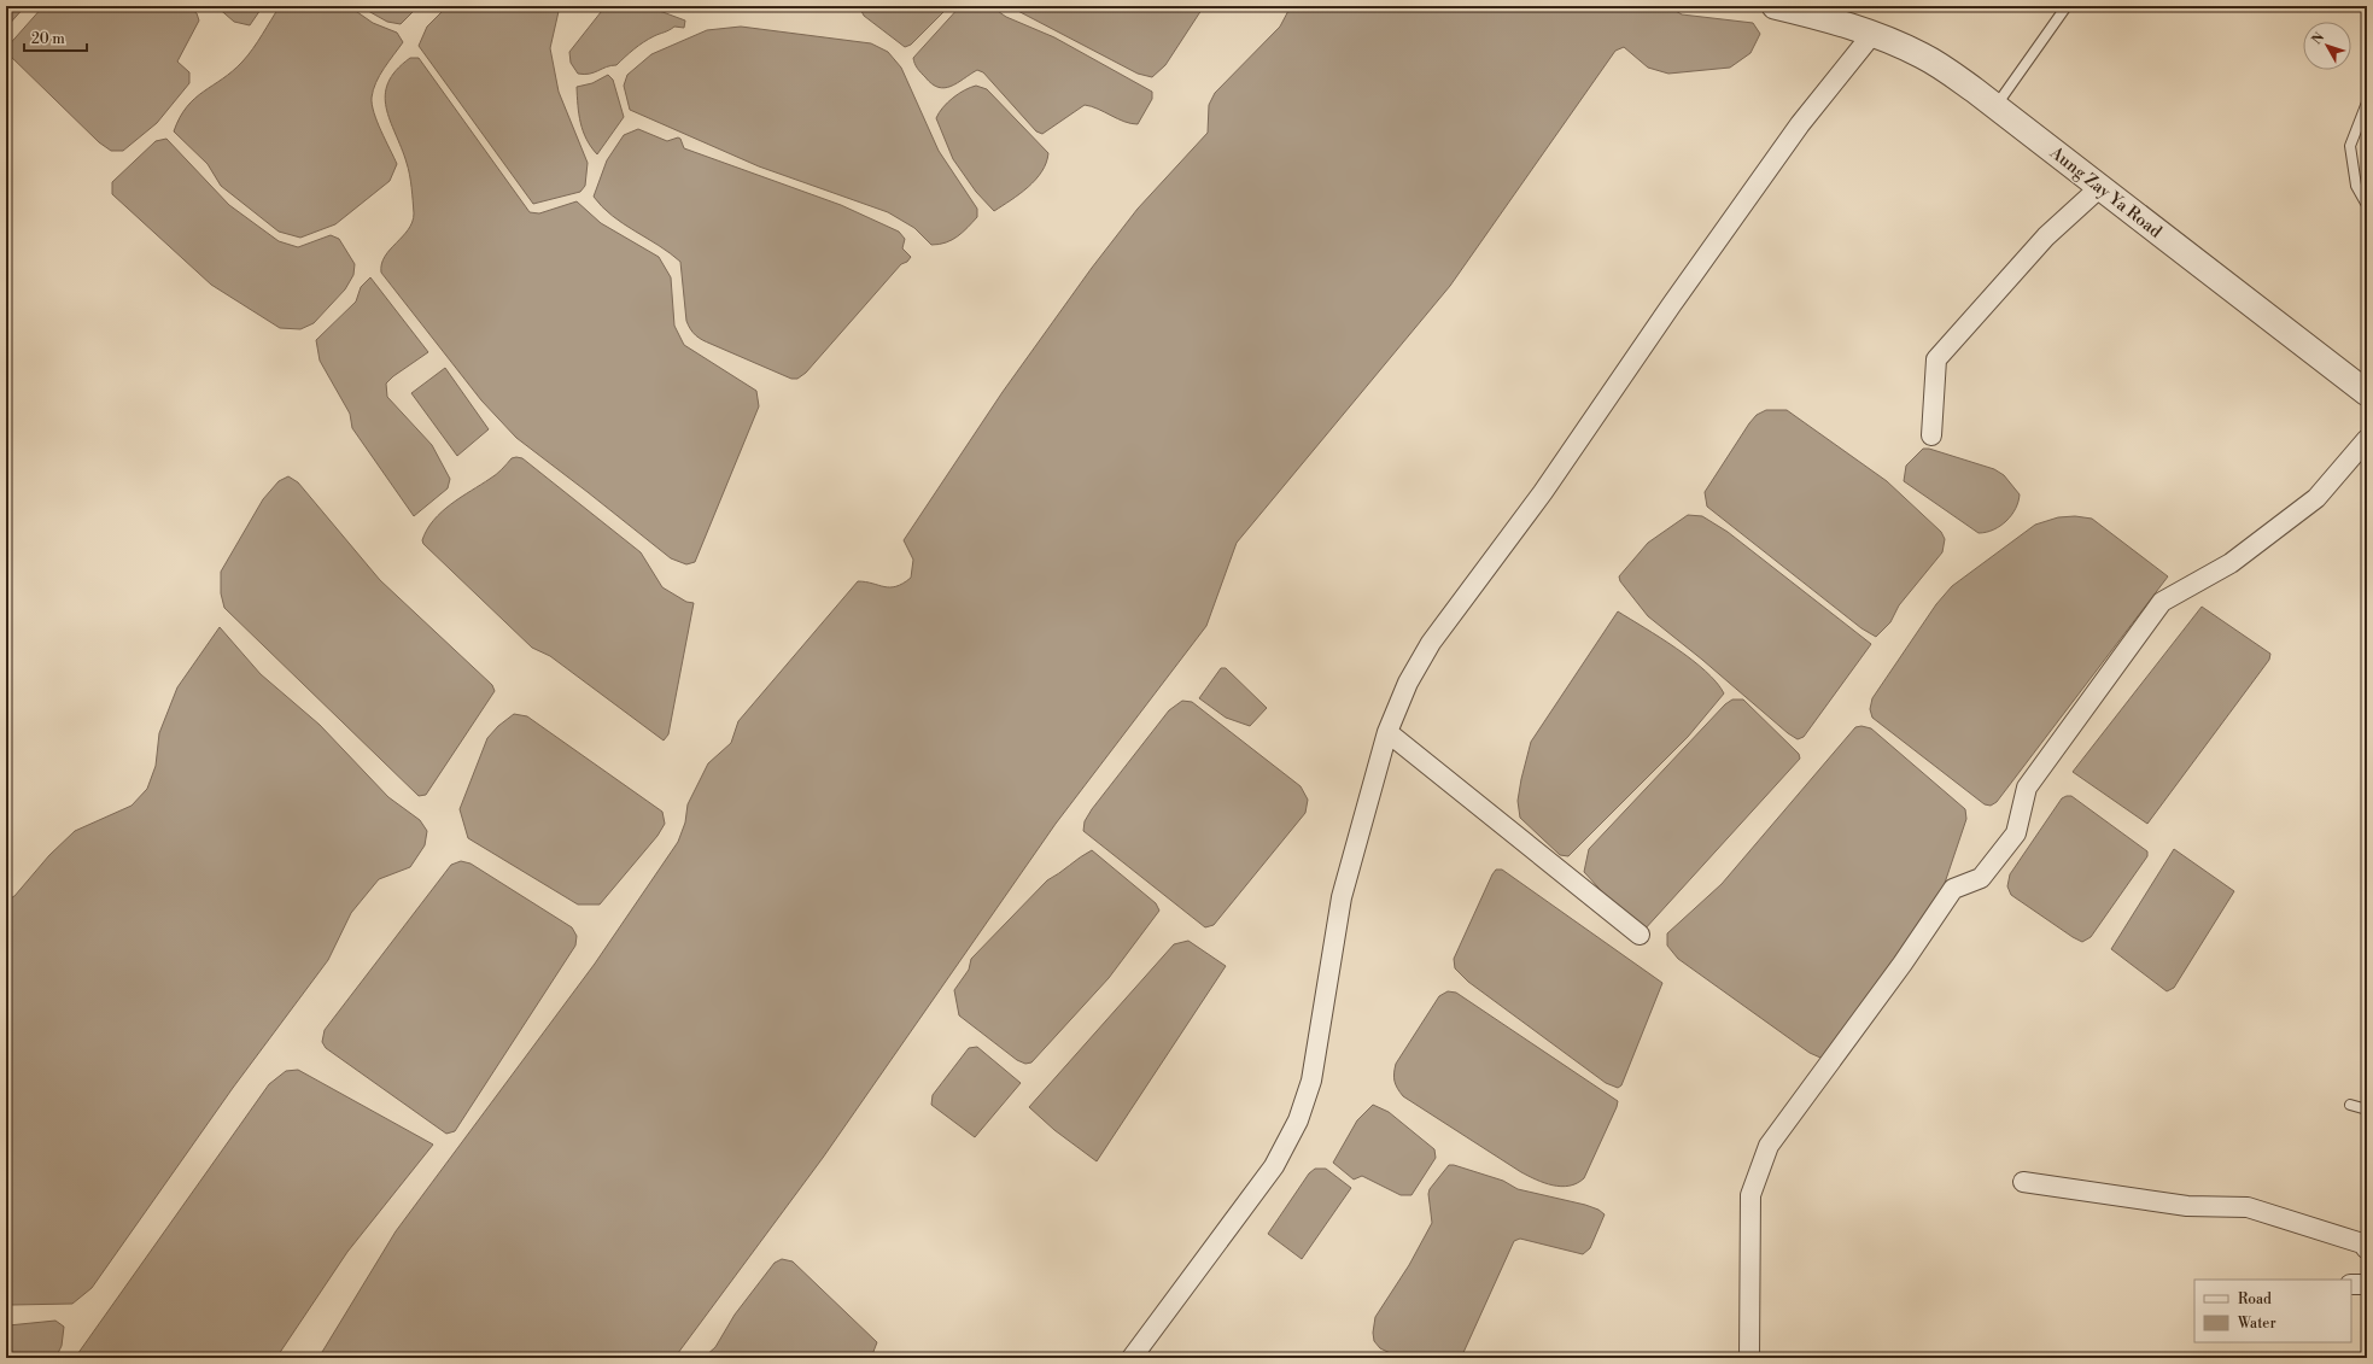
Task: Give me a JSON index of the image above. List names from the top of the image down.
{
  "streets": {
    "street": ["Aung Zay Ya Road"]
  },
  "legend": ["Road", "Water"],
  "scale_bar": "20 m",
  "north": "top left"
}
